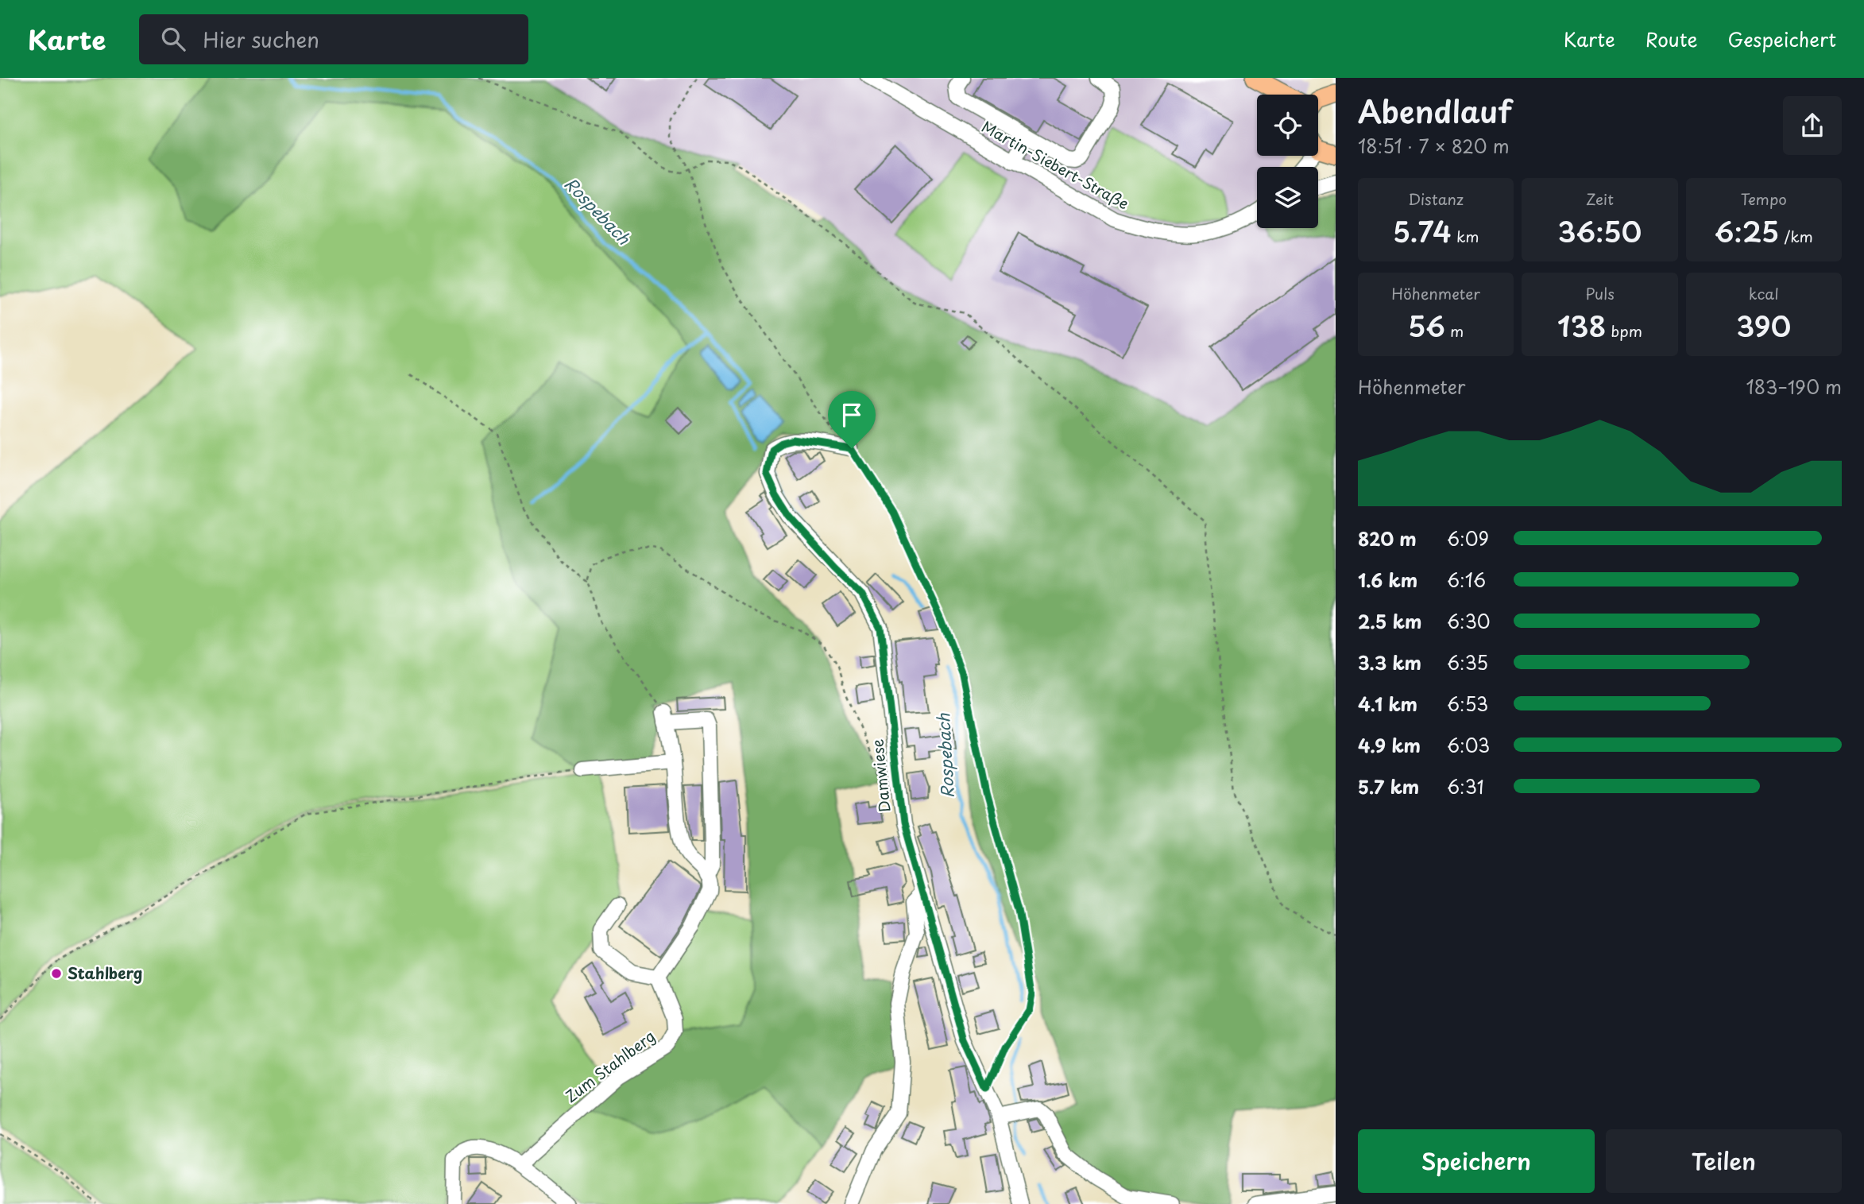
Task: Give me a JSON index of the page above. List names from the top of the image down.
{
  "streets": {
    "street": ["Martin-Siebert-Straße", "Damwiese", "Zum Stahlberg"]
  },
  "water": ["Rospebach"],
  "places": ["Stahlberg"],
  "page": {
    "header": "Karte",
    "search": "Hier suchen",
    "nav": ["Karte", "Route", "Gespeichert"],
    "heading": ["Abendlauf", "18:51 · 7 × 820 m"],
    "stats": [
      ["Distanz", "5.74 km"],
      ["Zeit", "36:50"],
      ["Tempo", "6:25 /km"],
      ["Höhenmeter", "56 m"],
      ["Puls", "138 bpm"],
      ["kcal", "390"]
    ],
    "chart": ["Höhenmeter", "183–190 m"],
    "list": [
      {
        "name": "820 m",
        "note": "6:09"
      },
      {
        "name": "1.6 km",
        "note": "6:16"
      },
      {
        "name": "2.5 km",
        "note": "6:30"
      },
      {
        "name": "3.3 km",
        "note": "6:35"
      },
      {
        "name": "4.1 km",
        "note": "6:53"
      },
      {
        "name": "4.9 km",
        "note": "6:03"
      },
      {
        "name": "5.7 km",
        "note": "6:31"
      }
    ],
    "buttons": ["Speichern", "Teilen"]
  }
}
